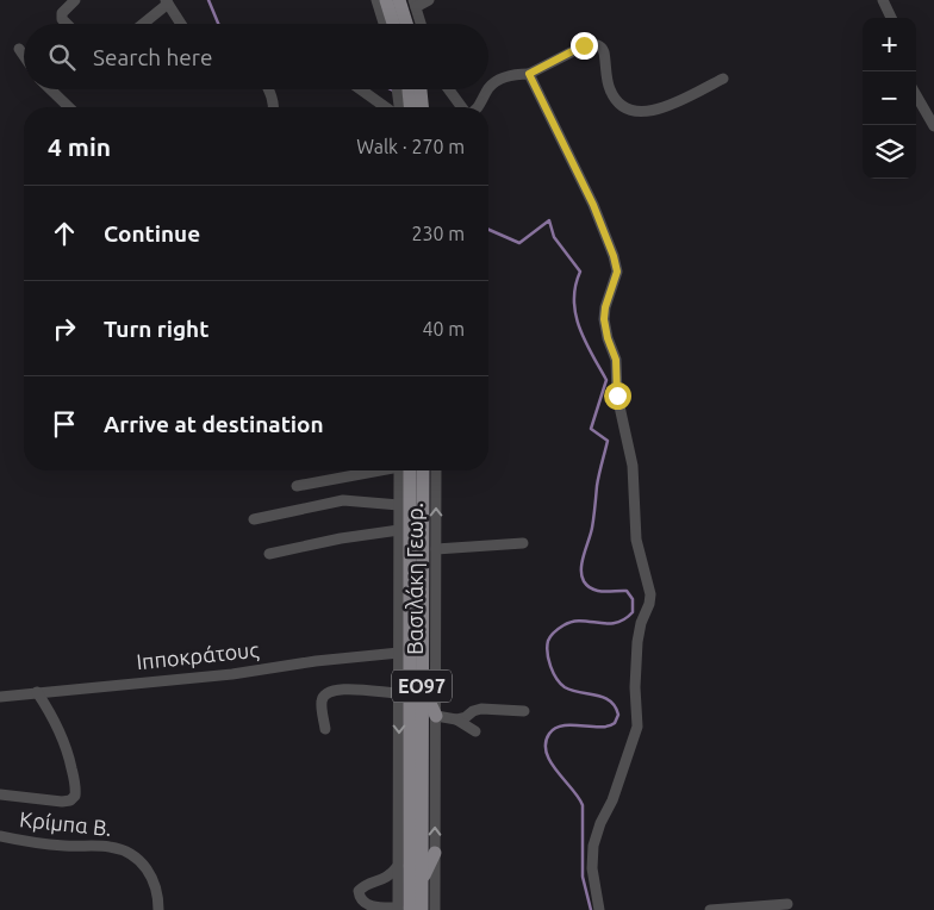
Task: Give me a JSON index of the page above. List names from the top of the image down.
{
  "streets": {
    "main road": ["ΕΟ97"],
    "street": ["Βασιλάκη Γεωρ.", "Ιπποκράτους", "Κρίμπα Β."]
  },
  "crossings": [
    ["Βασιλάκη Γεωρ.", "Ιπποκράτους"],
    ["Βασιλάκη Γεωρ.", "ΕΟ97"]
  ],
  "page": {
    "map_buttons": ["+", "−"],
    "search": "Search here",
    "heading": ["4 min", "Walk · 270 m"],
    "list": [
      ["Continue", "230 m"],
      ["Turn right", "40 m"],
      "Arrive at destination"
    ]
  }
}
